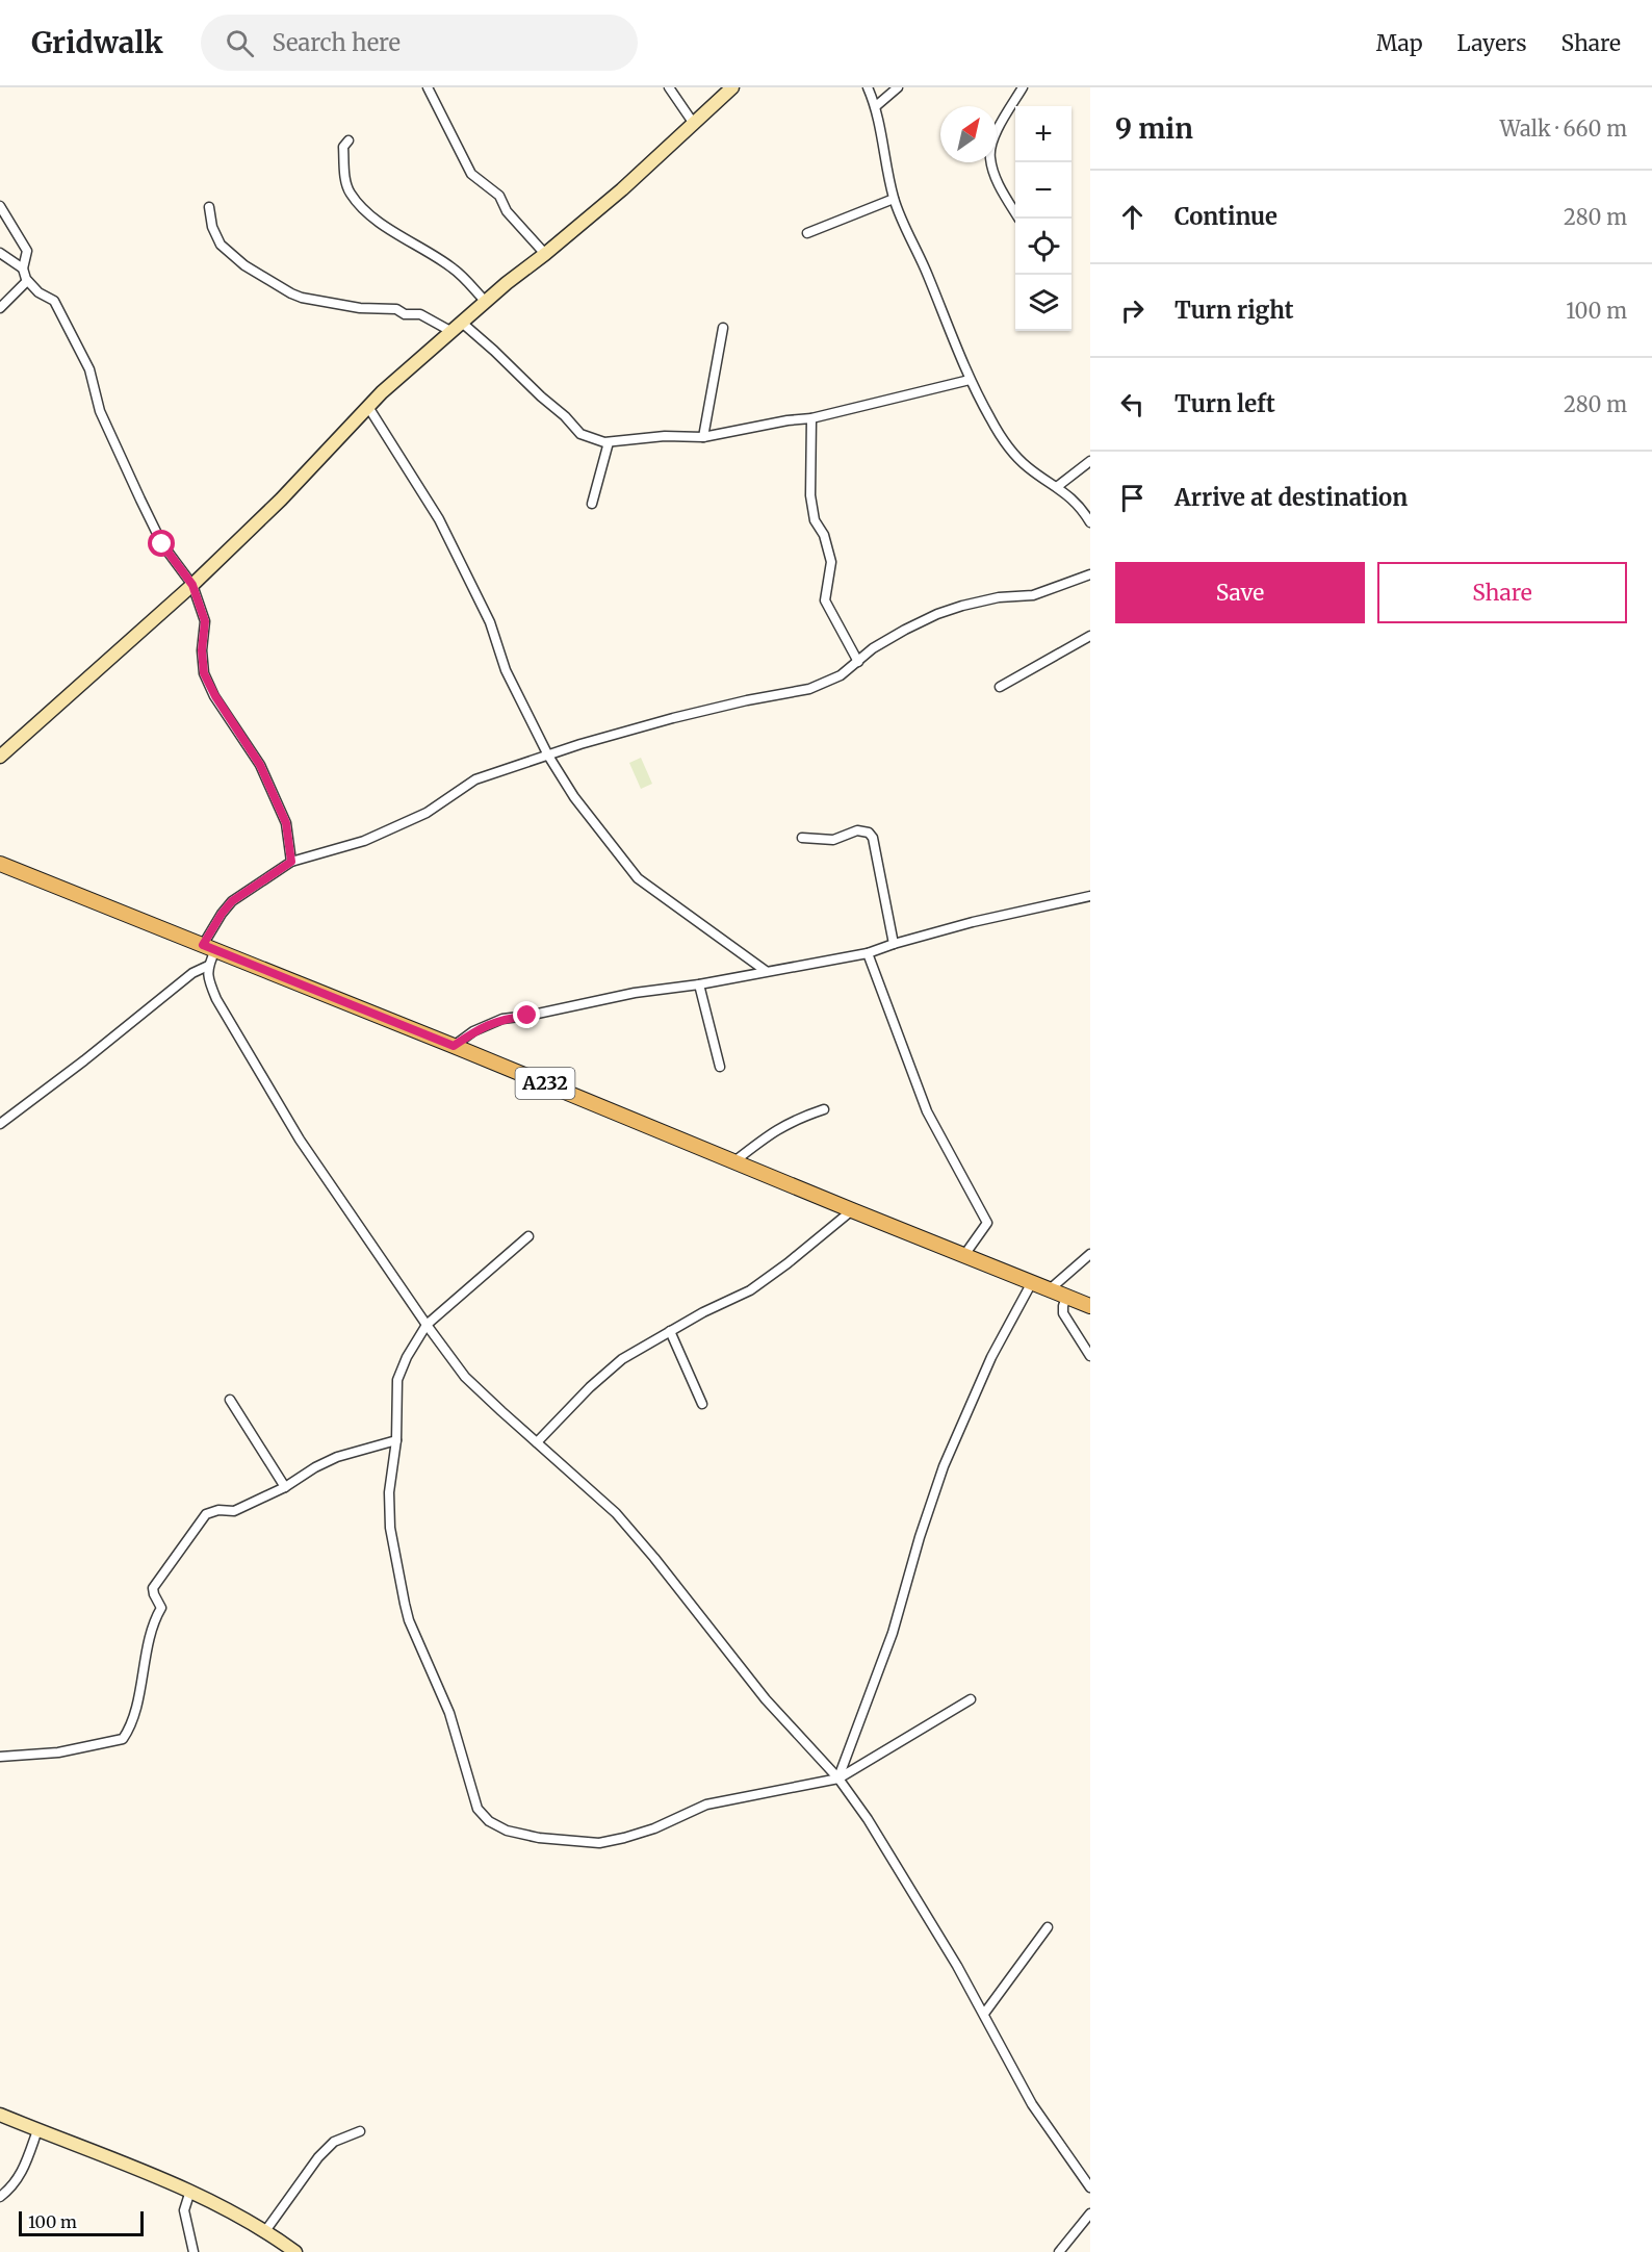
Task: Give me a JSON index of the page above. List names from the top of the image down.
{
  "streets": {
    "main road": ["A232"]
  },
  "scale_bar": "100 m",
  "north": "top right",
  "page": {
    "header": "Gridwalk",
    "search": "Search here",
    "nav": ["Map", "Layers", "Share"],
    "heading": ["9 min", "Walk · 660 m"],
    "map_buttons": ["+", "−"],
    "list": [
      ["Continue", "280 m"],
      ["Turn right", "100 m"],
      ["Turn left", "280 m"],
      "Arrive at destination"
    ],
    "buttons": ["Save", "Share"],
    "scale": "100 m"
  }
}
